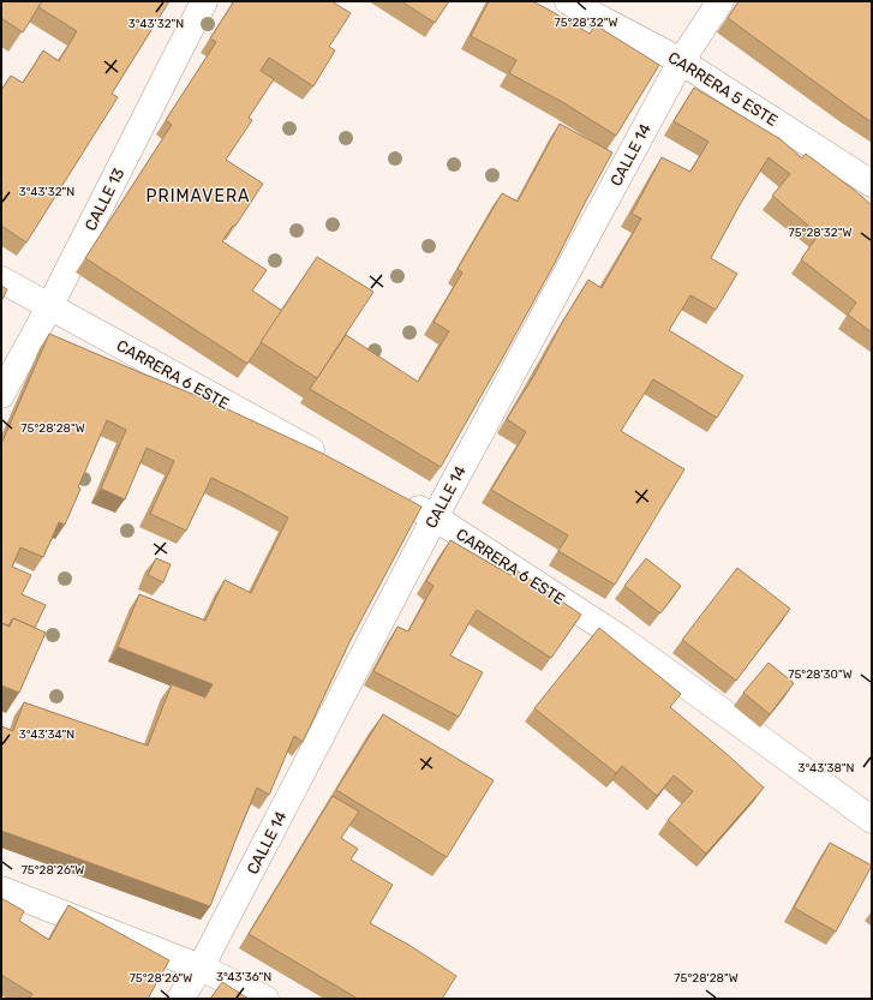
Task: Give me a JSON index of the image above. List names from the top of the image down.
{
  "streets": {
    "street": [
      "CARRERA 5 ESTE",
      "CALLE 14",
      "CALLE 13",
      "CARRERA 6 ESTE"
    ]
  },
  "crossings": [
    ["CARRERA 5 ESTE", "CALLE 14"],
    ["CALLE 14", "CARRERA 6 ESTE"],
    ["CALLE 13", "CARRERA 6 ESTE"]
  ],
  "districts": ["PRIMAVERA"],
  "coordinates": [
    "75°28'32\"W",
    "3°43'32\"N",
    "75°28'28\"W",
    "75°28'30\"W",
    "3°43'34\"N",
    "3°43'38\"N",
    "75°28'26\"W",
    "3°43'36\"N"
  ]
}
